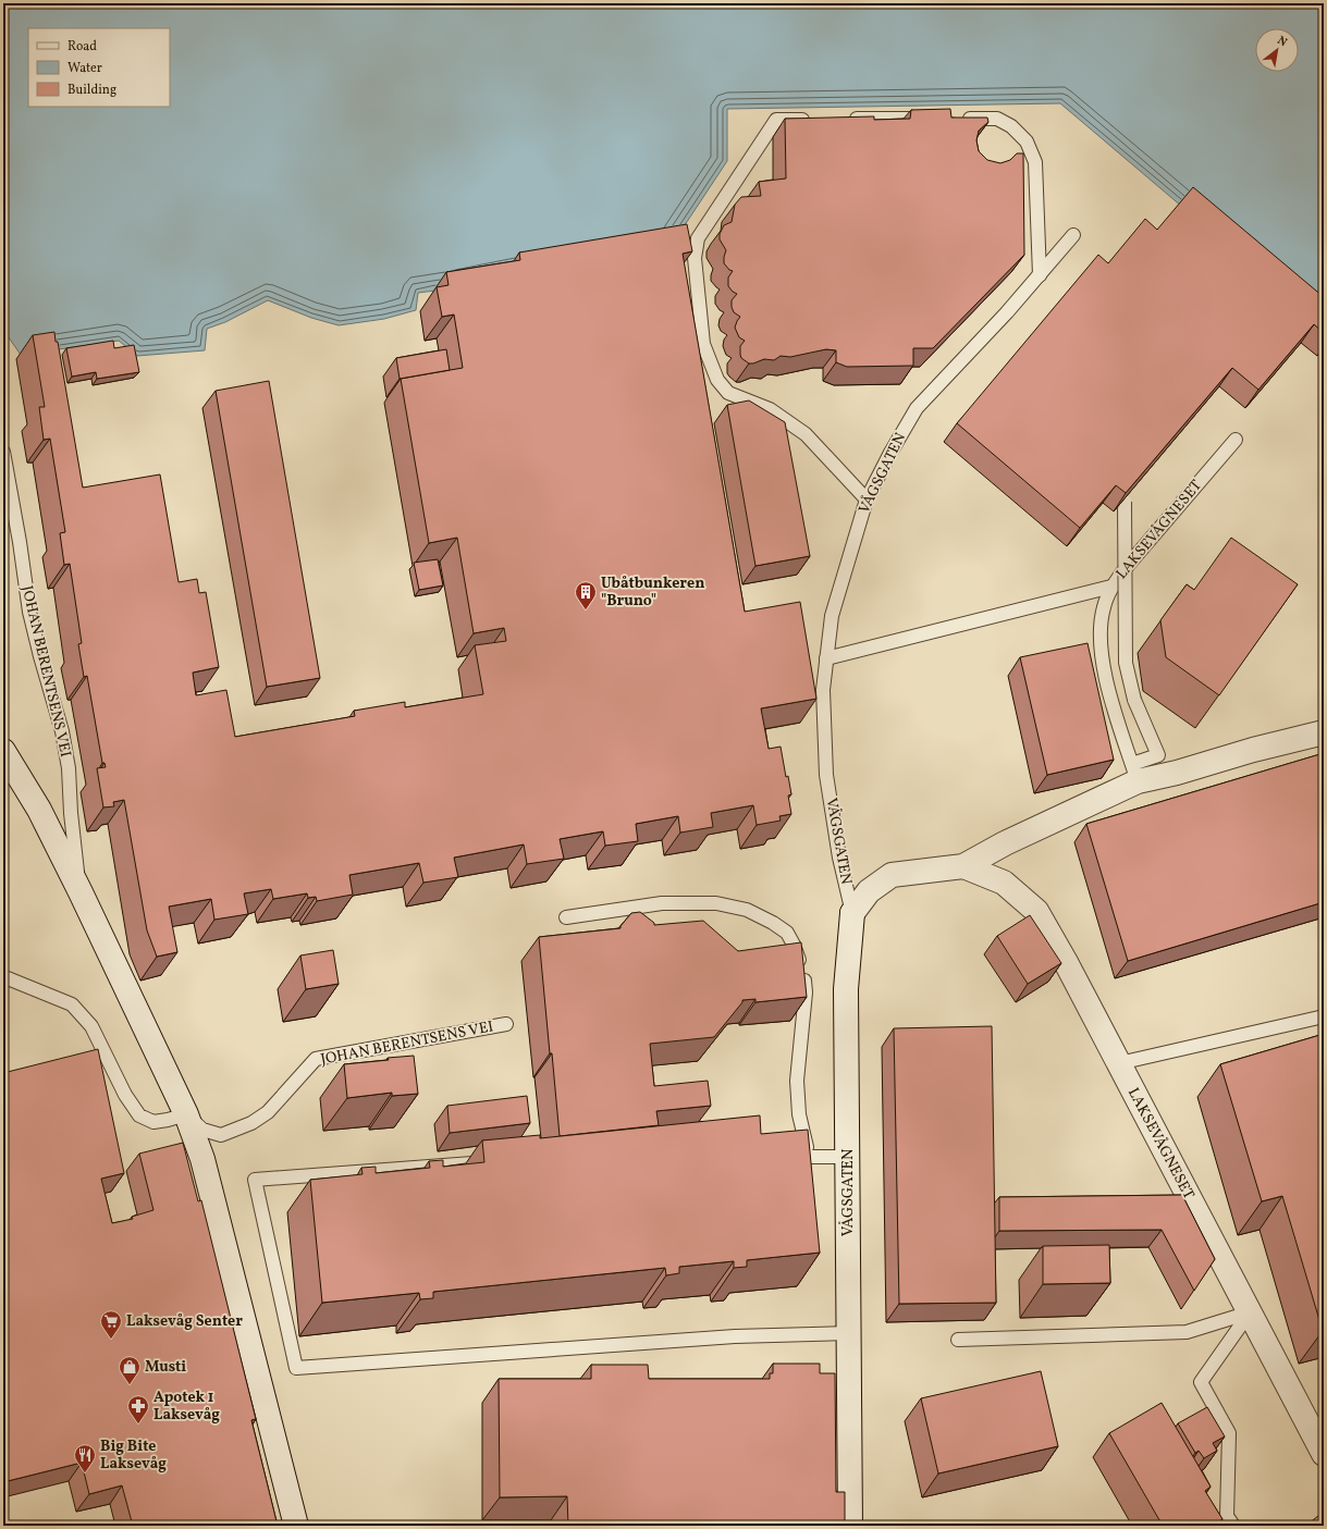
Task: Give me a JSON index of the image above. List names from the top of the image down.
{
  "streets": {
    "street": ["VÅGSGATEN", "LAKSEVÅGNESET", "JOHAN BERENTSENS VEI"]
  },
  "crossings": [
    ["VÅGSGATEN", "LAKSEVÅGNESET"]
  ],
  "places": {
    "building": ["Ubåtbunkeren \"Bruno\""],
    "supermarket": ["Laksevåg Senter"],
    "shop": ["Musti"],
    "pharmacy": ["Apotek 1 Laksevåg"],
    "restaurant": ["Big Bite Laksevåg"]
  },
  "legend": ["Road", "Water", "Building"],
  "north": "top right"
}
